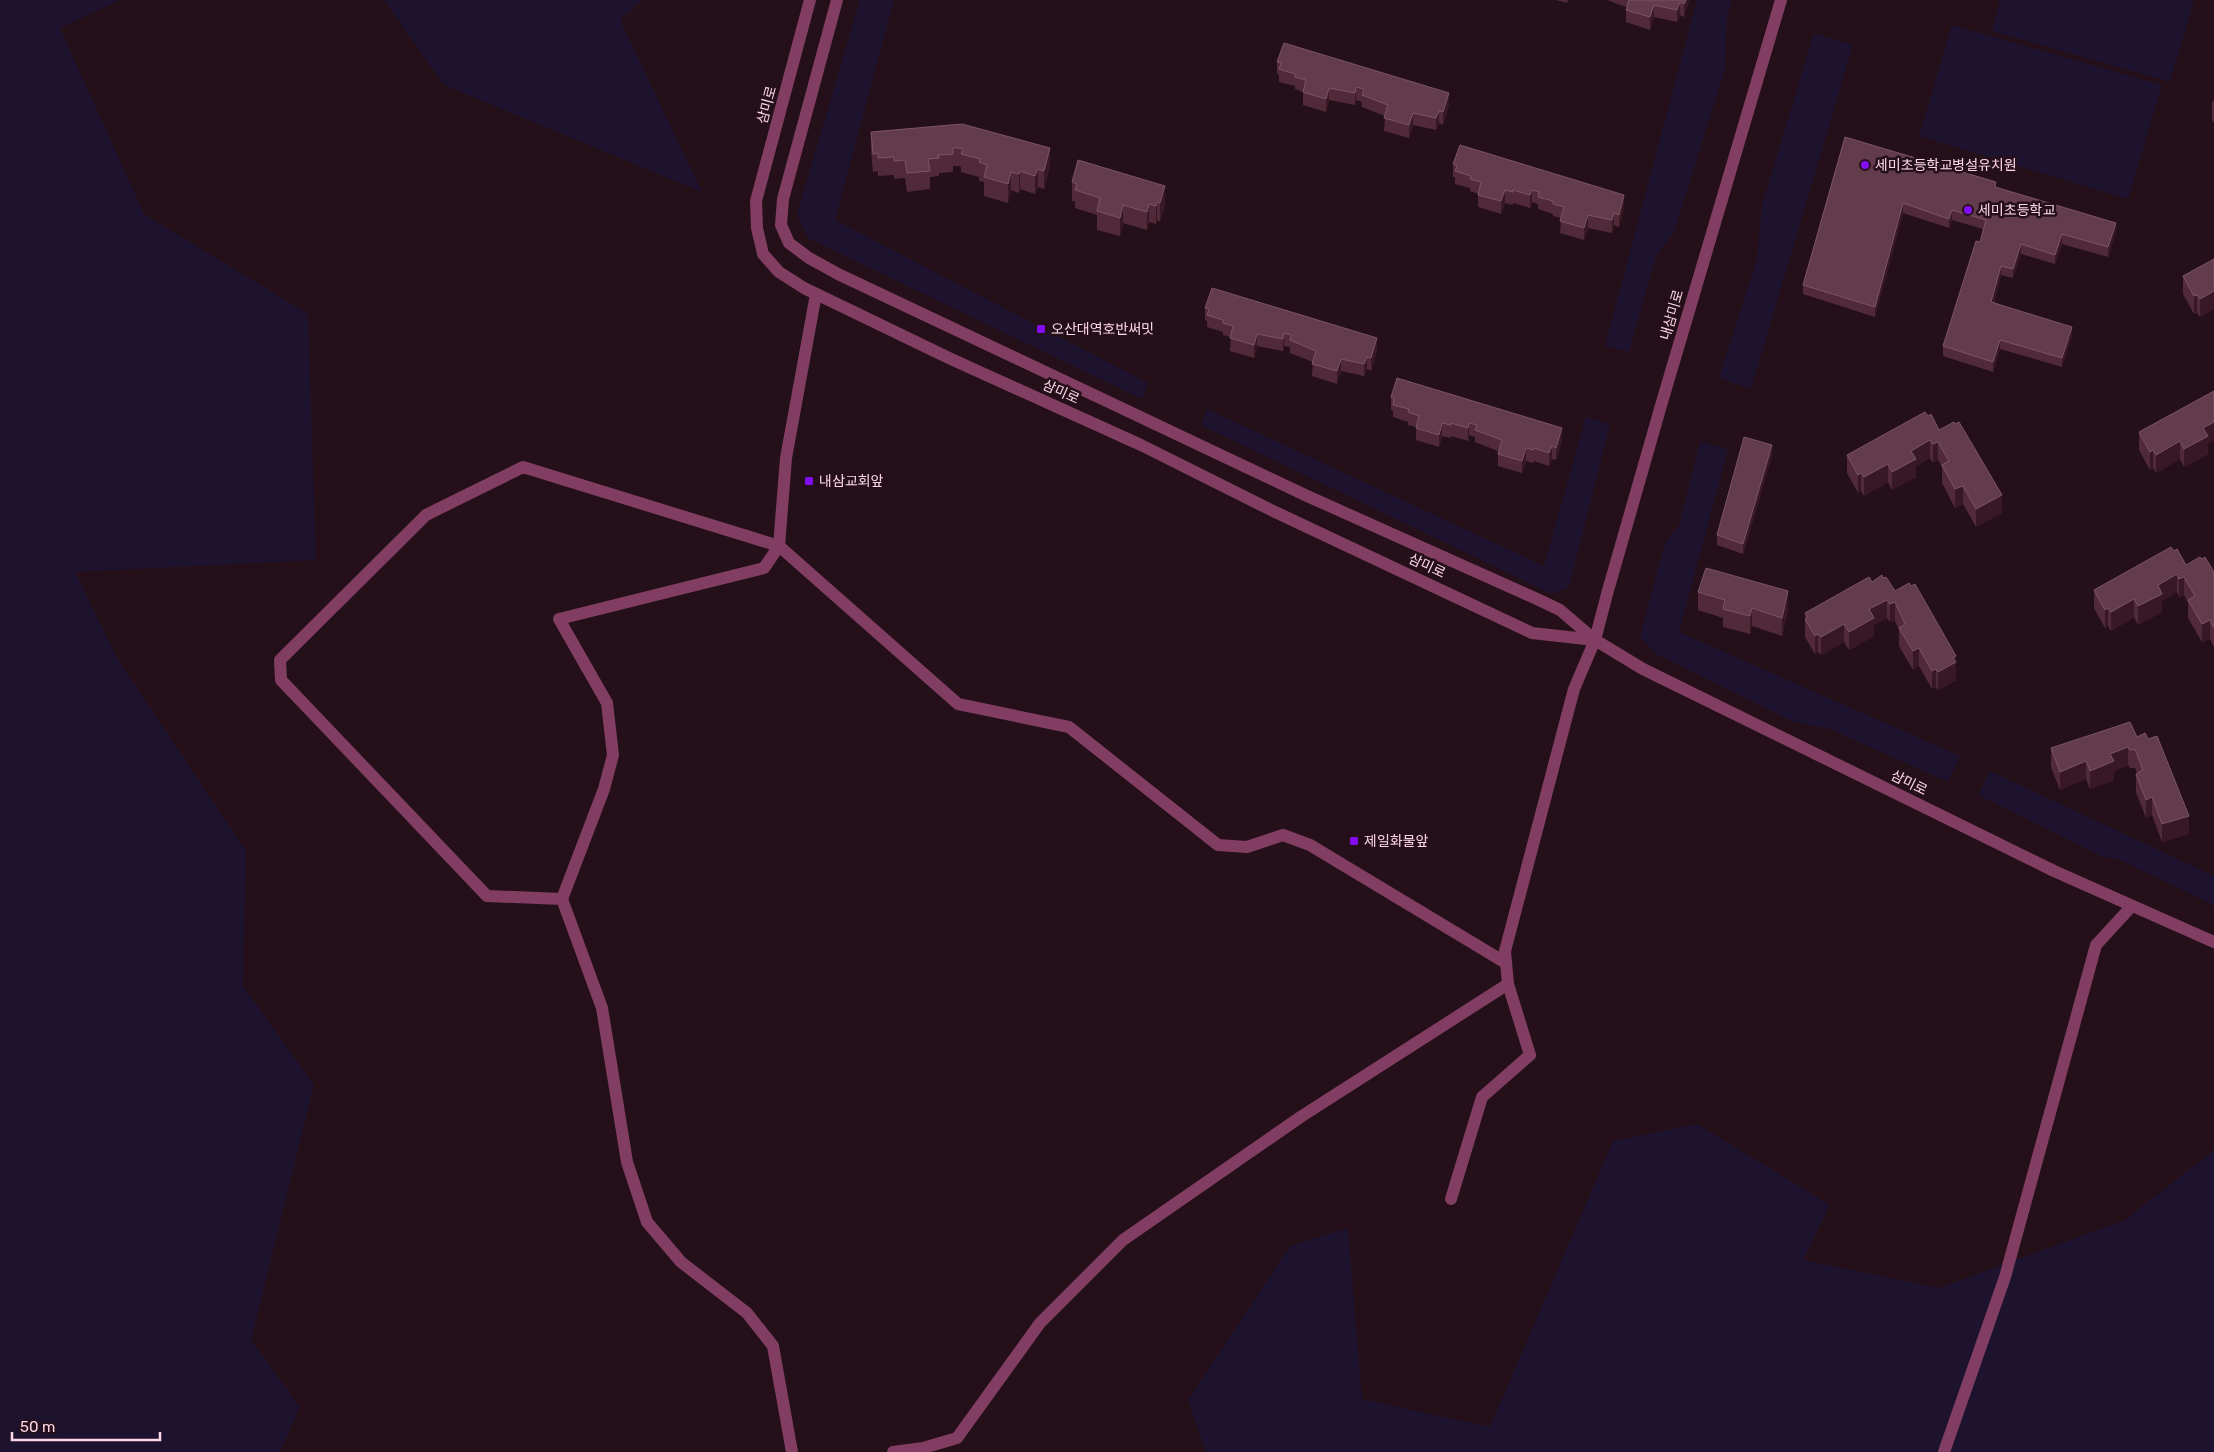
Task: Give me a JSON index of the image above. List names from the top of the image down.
{
  "streets": {
    "street": ["삼미로", "내삼미로"]
  },
  "crossings": [
    ["삼미로", "내삼미로"]
  ],
  "places": {
    "other": ["세미초등학교병설유치원", "세미초등학교"],
    "transit": ["오산대역호반써밋", "내삼교회앞", "제일화물앞"]
  },
  "scale_bar": "50 m"
}
